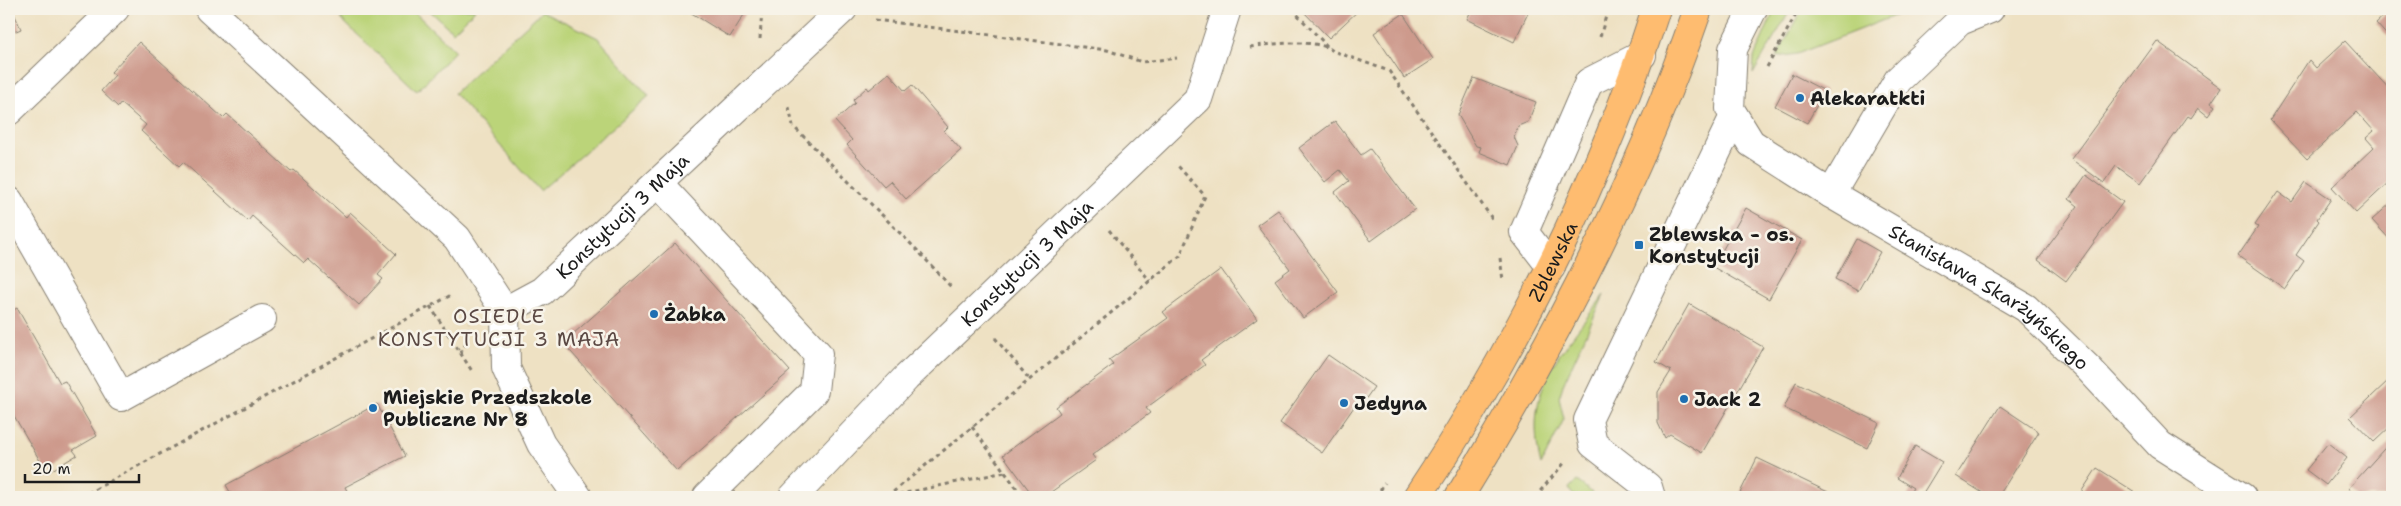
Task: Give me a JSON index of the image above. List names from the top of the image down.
{
  "streets": {
    "main road": ["Zblewska"],
    "street": ["Konstytucji 3 Maja", "Stanisława Skarżyńskiego"]
  },
  "districts": ["OSIEDLE KONSTYTUCJI 3 MAJA"],
  "places": {
    "other": [
      "Alekaratkti",
      "Żabka",
      "Jack 2",
      "Jedyna",
      "Miejskie Przedszkole Publiczne Nr 8"
    ],
    "transit": ["Zblewska - os. Konstytucji"]
  },
  "scale_bar": "20 m"
}
